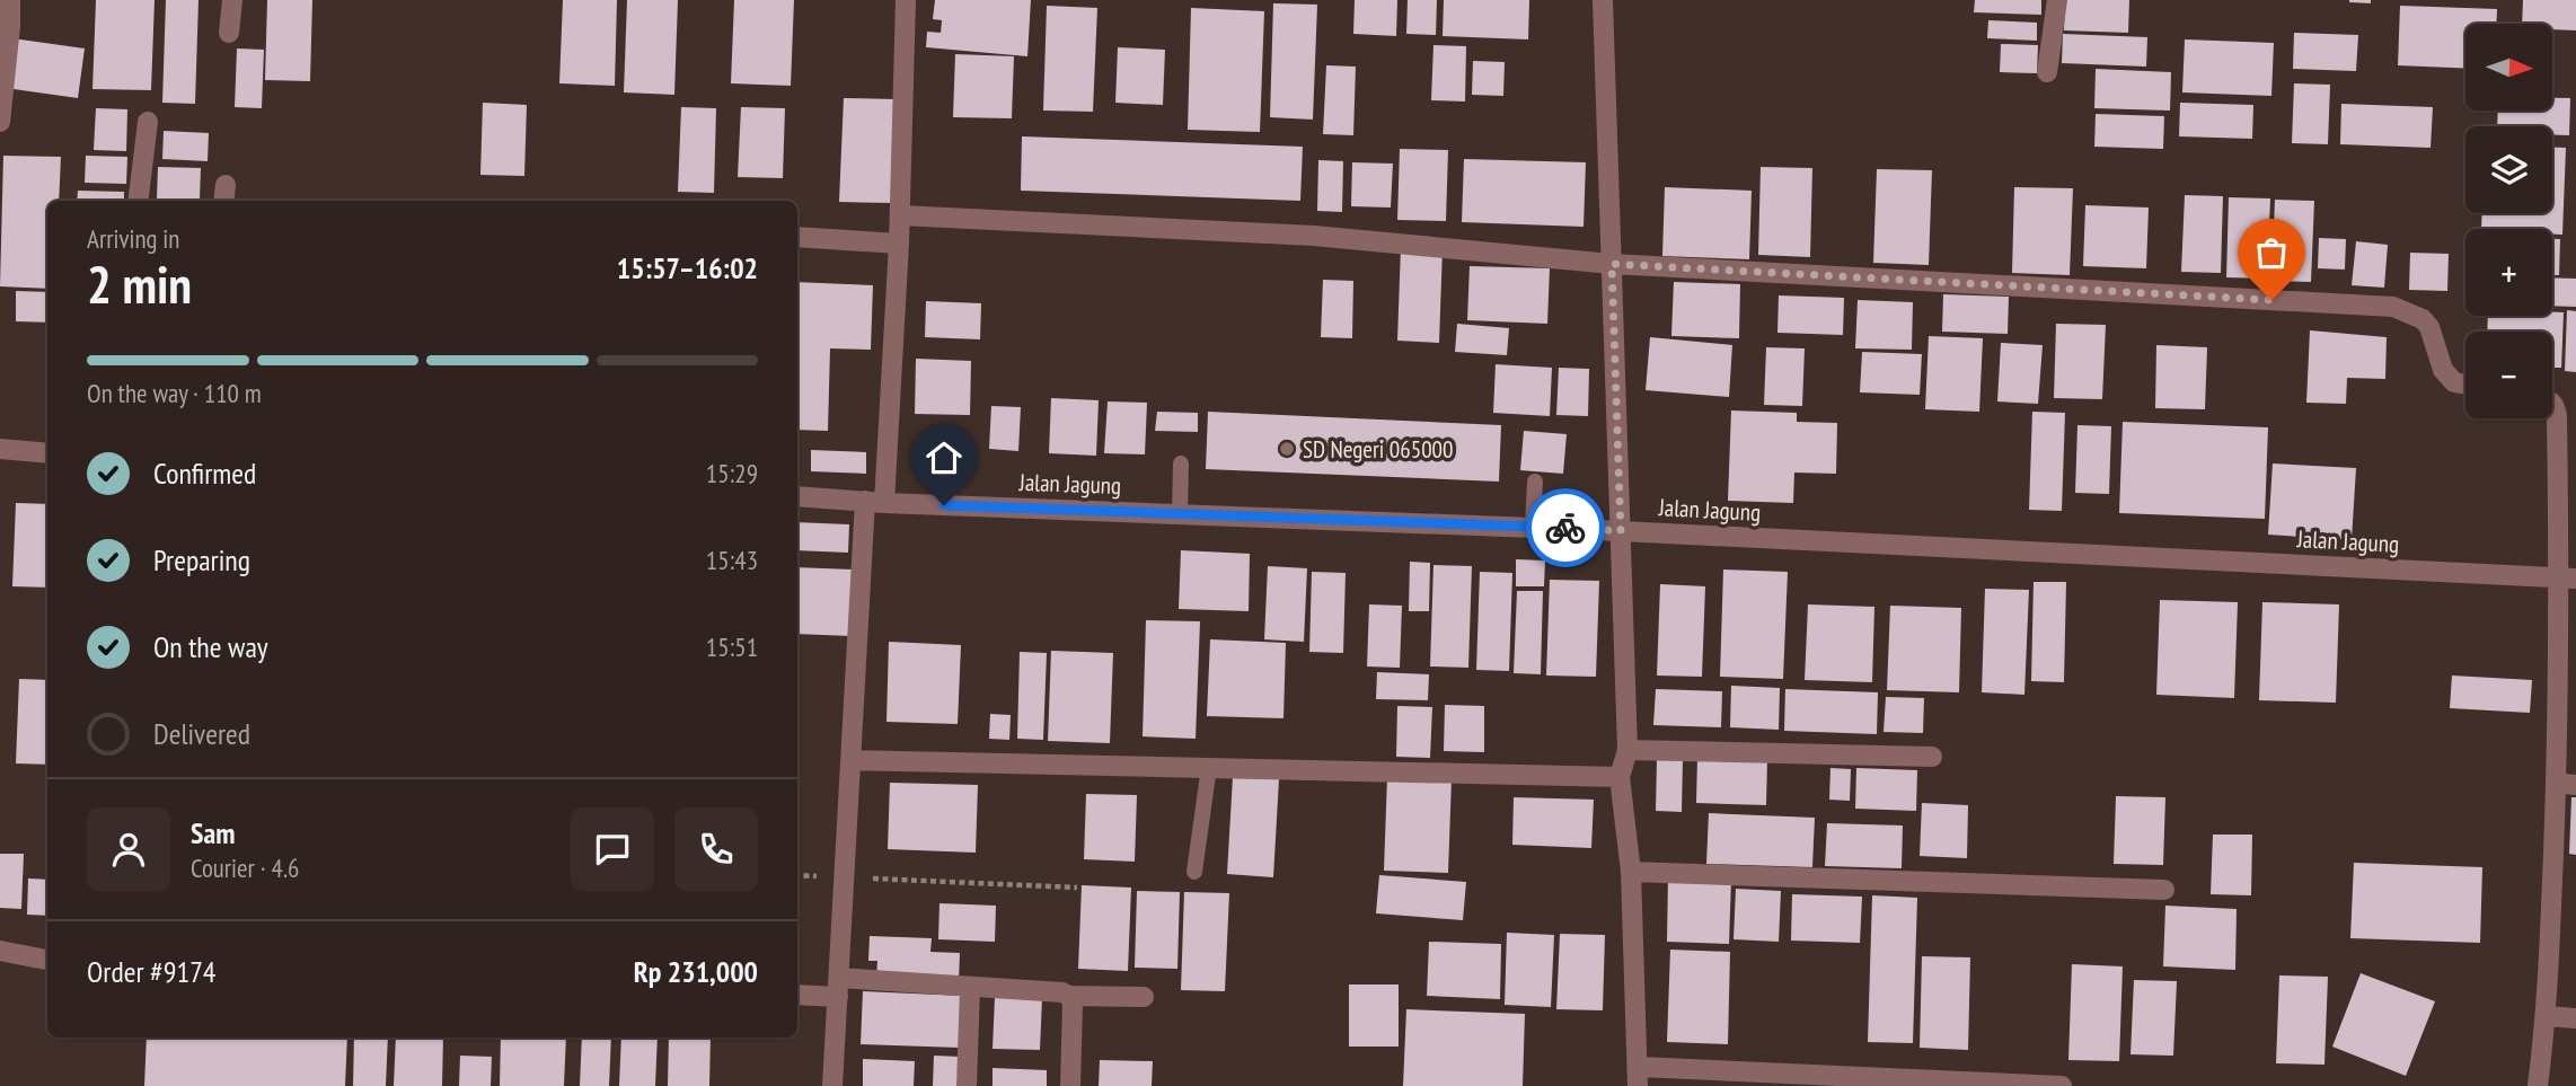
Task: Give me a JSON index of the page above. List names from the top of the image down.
{
  "streets": {
    "street": ["Jalan Jagung"]
  },
  "places": ["SD Negeri 065000"],
  "north": "right",
  "page": {
    "map_buttons": ["+", "−"],
    "heading": ["2 min", "Arriving in", "15:57–16:02"],
    "panel": [
      "Sam",
      "Courier · 4.6",
      "Order #9174",
      "Rp 231,000"
    ],
    "bar": "On the way · 110 m",
    "list": [
      ["Confirmed", "15:29"],
      ["Preparing", "15:43"],
      ["On the way", "15:51"],
      "Delivered"
    ]
  }
}
